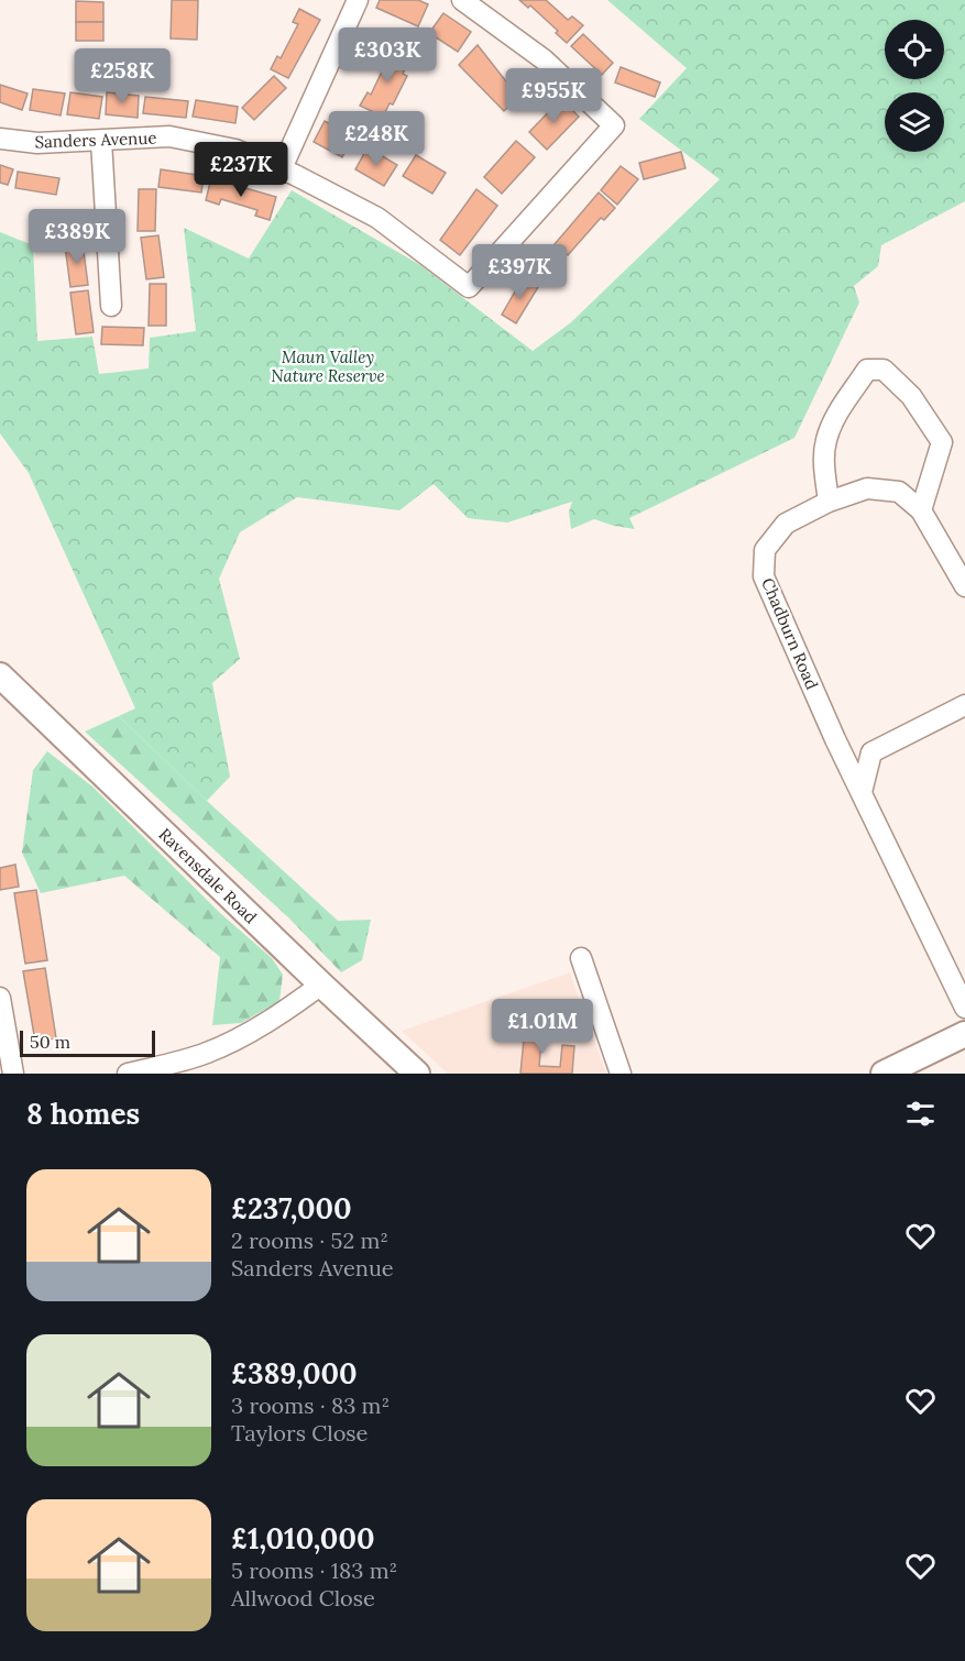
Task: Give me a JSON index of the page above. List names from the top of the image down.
{
  "streets": {
    "main road": ["Ravensdale Road"],
    "street": ["Sanders Avenue", "Chadburn Road"]
  },
  "parks": ["Maun Valley Nature Reserve"],
  "scale_bar": "50 m",
  "page": {
    "price": [
      "£303K",
      "£258K",
      "£955K",
      "£248K",
      "£237K",
      "£389K",
      "£397K",
      "£1.01M"
    ],
    "scale": "50 m",
    "heading": "8 homes",
    "list": [
      {
        "name": "£237,000",
        "note": "2 rooms · 52 m² · Sanders Avenue"
      },
      {
        "name": "£389,000",
        "note": "3 rooms · 83 m² · Taylors Close"
      },
      {
        "name": "£1,010,000",
        "note": "5 rooms · 183 m² · Allwood Close"
      }
    ]
  }
}
